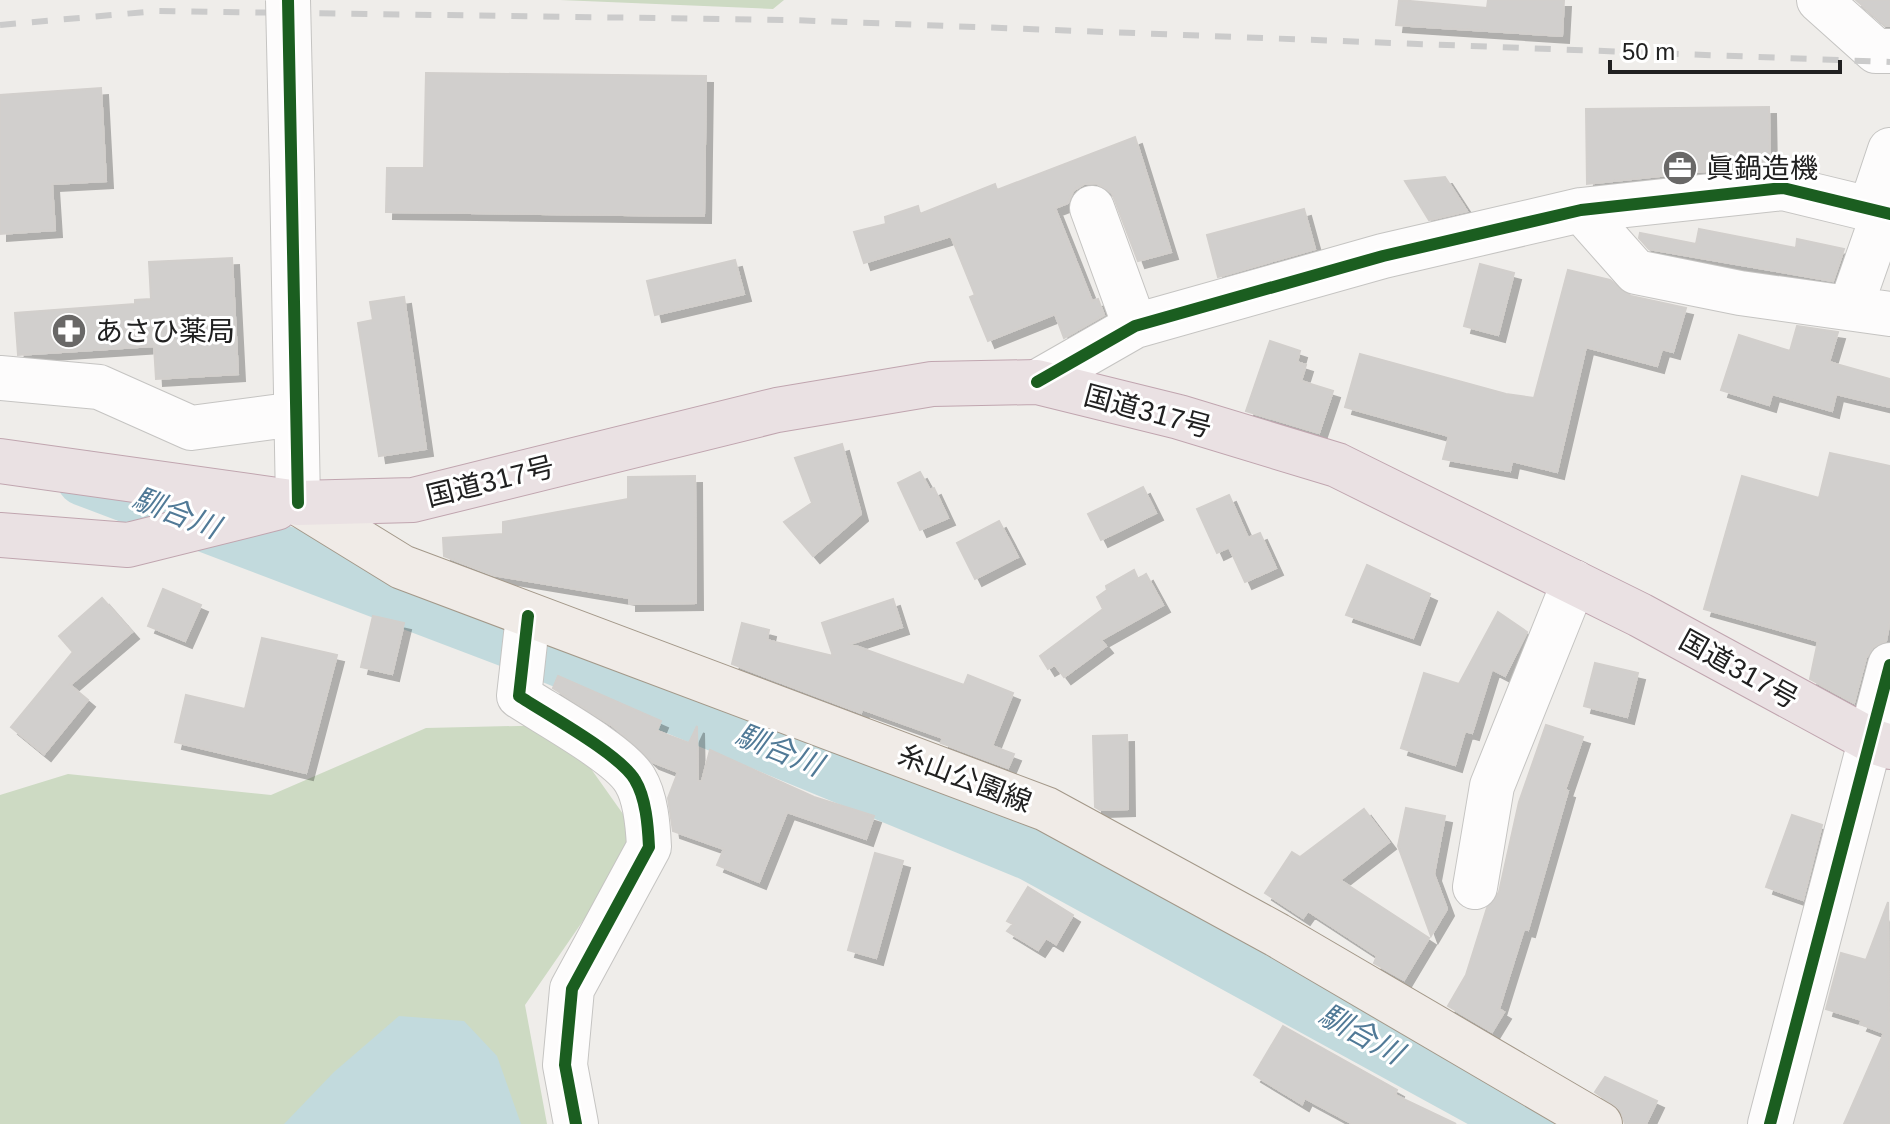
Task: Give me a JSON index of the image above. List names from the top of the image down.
{
  "streets": {
    "highway": ["国道317号"],
    "main road": ["糸山公園線"]
  },
  "crossings": [
    ["国道317号", "糸山公園線"]
  ],
  "water": ["馴合川"],
  "places": {
    "office": ["眞鍋造機"],
    "pharmacy": ["あさひ薬局"]
  },
  "scale_bar": "50 m"
}
